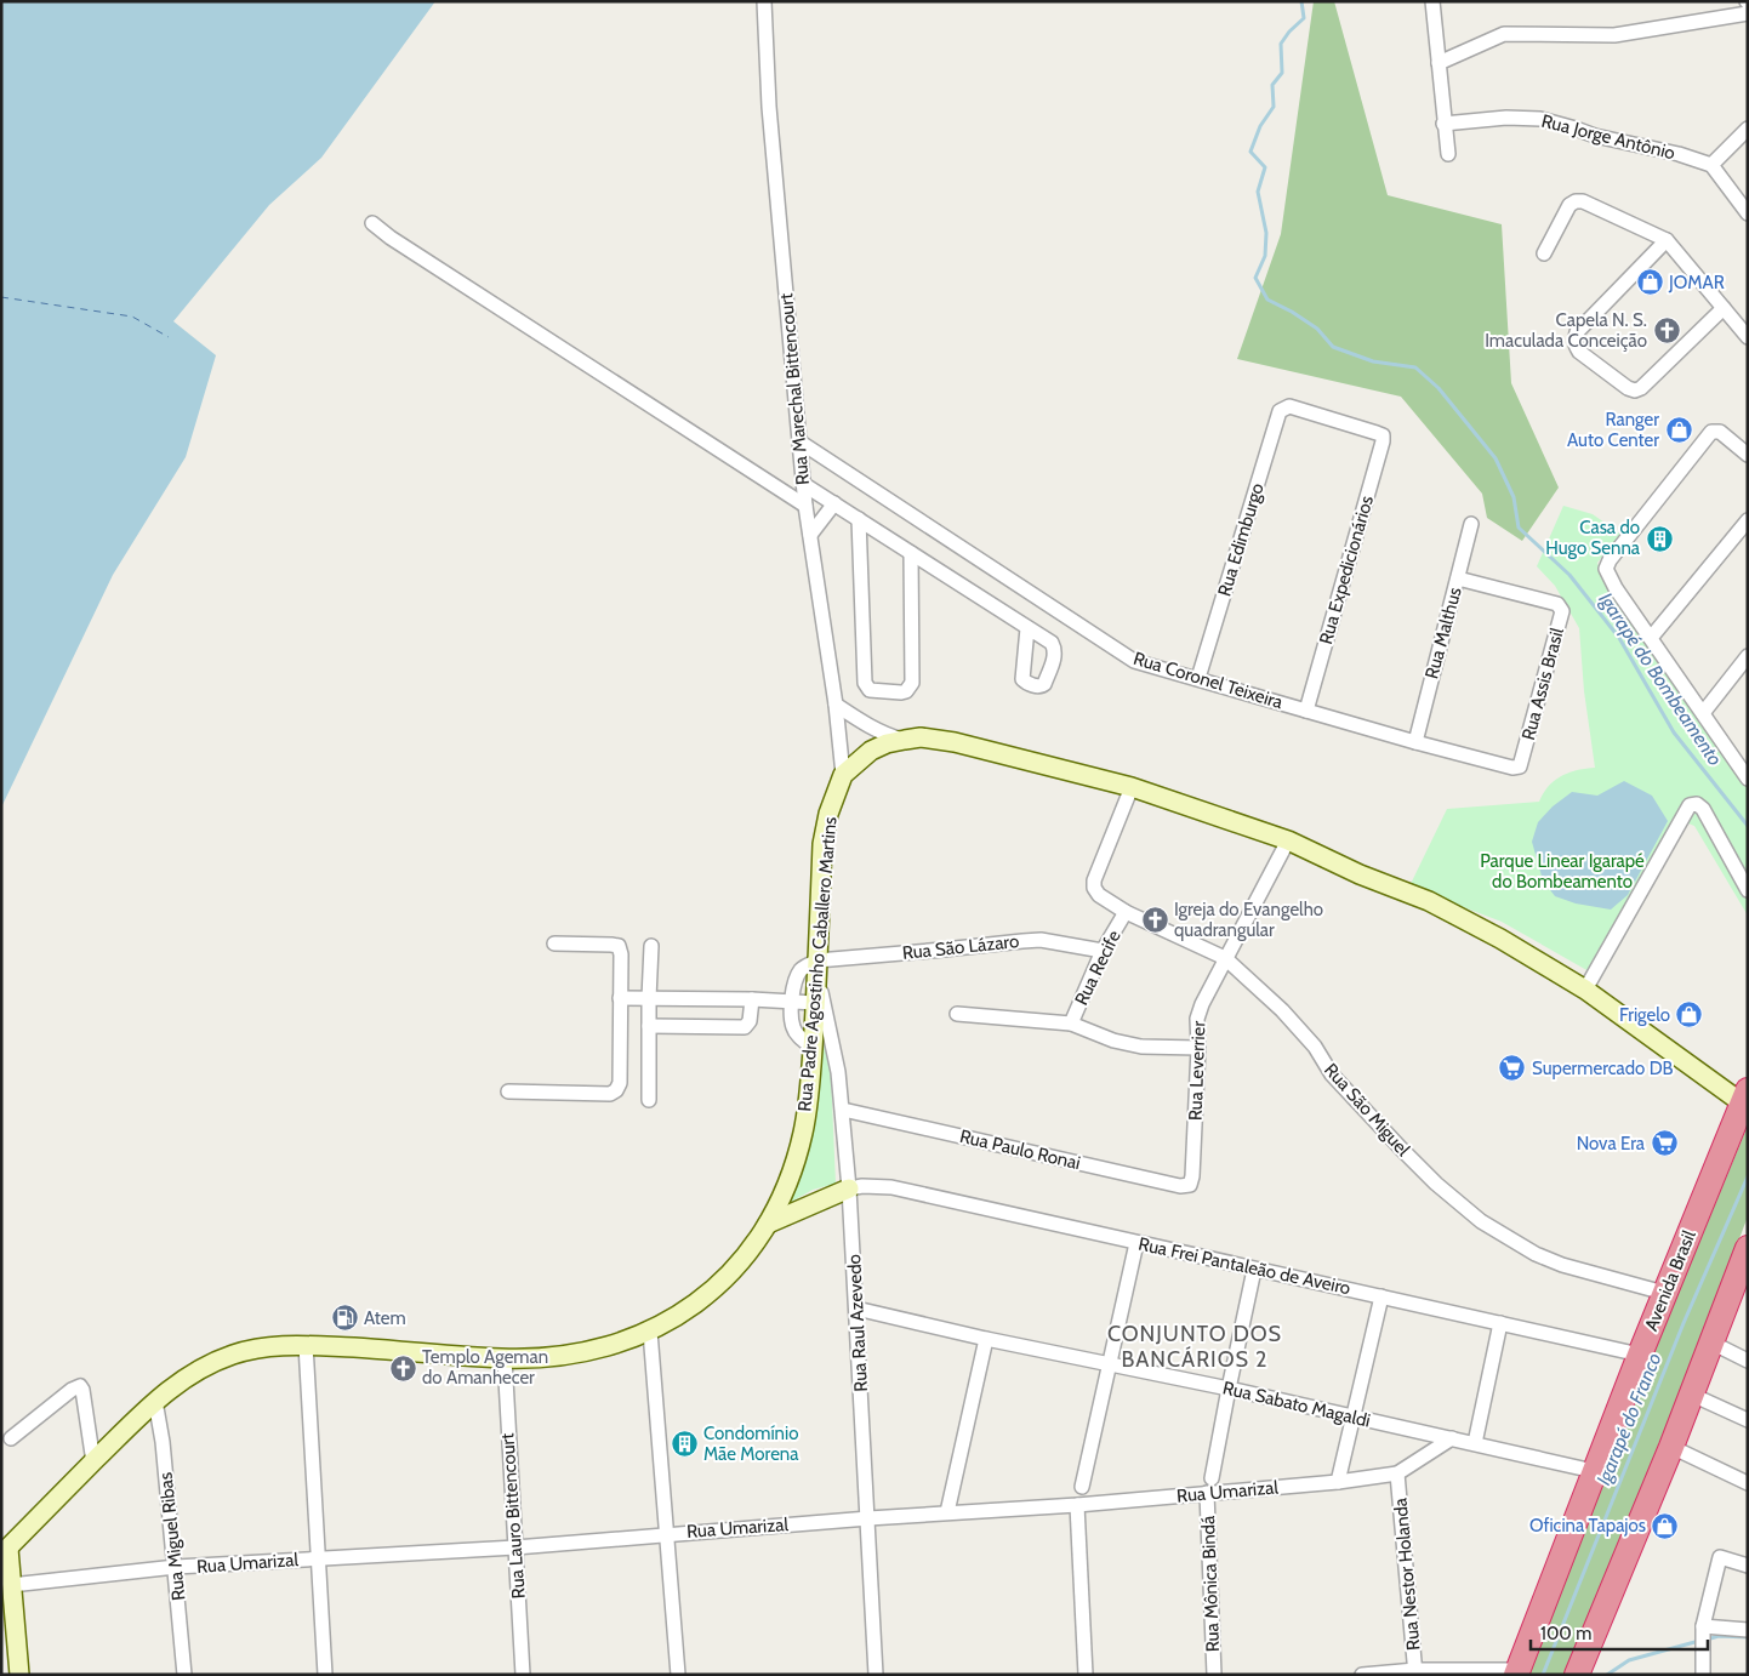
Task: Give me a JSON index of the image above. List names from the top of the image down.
{
  "streets": {
    "highway": ["Avenida Brasil"],
    "street": [
      "Rua Jorge Antônio",
      "Rua Marechal Bittencourt",
      "Rua Edimburgo",
      "Rua Expedicionários",
      "Rua Malthus",
      "Rua Coronel Teixeira",
      "Rua Assis Brasil",
      "Rua São Lázaro",
      "Rua Padre Agostinho Caballero Martins",
      "Rua Recife",
      "Rua Leverrier",
      "Rua São Miguel",
      "Rua Paulo Ronai",
      "Rua Frei Pantaleão de Aveiro",
      "Rua Raul Azevedo",
      "Rua Sabato Magaldi",
      "Rua Umarizal",
      "Rua Lauro Bittencourt",
      "Rua Miguel Ribas",
      "Rua Nestor Holanda",
      "Rua Mônica Bindá"
    ]
  },
  "crossings": [
    ["Rua Marechal Bittencourt", "Rua Coronel Teixeira"],
    ["Rua Marechal Bittencourt", "Rua Padre Agostinho Caballero Martins"],
    ["Rua Edimburgo", "Rua Expedicionários"],
    ["Rua Edimburgo", "Rua Coronel Teixeira"],
    ["Rua Expedicionários", "Rua Coronel Teixeira"],
    ["Rua Malthus", "Rua Coronel Teixeira"],
    ["Rua Malthus", "Rua Assis Brasil"],
    ["Rua Coronel Teixeira", "Rua Assis Brasil"],
    ["Rua São Lázaro", "Rua Padre Agostinho Caballero Martins"],
    ["Rua São Lázaro", "Rua Recife"],
    ["Rua São Lázaro", "Rua Raul Azevedo"],
    ["Rua Padre Agostinho Caballero Martins", "Rua Leverrier"],
    ["Rua Padre Agostinho Caballero Martins", "Rua São Miguel"],
    ["Rua Padre Agostinho Caballero Martins", "Avenida Brasil"],
    ["Rua Padre Agostinho Caballero Martins", "Rua Raul Azevedo"],
    ["Rua Padre Agostinho Caballero Martins", "Rua Lauro Bittencourt"],
    ["Rua Padre Agostinho Caballero Martins", "Rua Miguel Ribas"],
    ["Rua Recife", "Rua São Miguel"],
    ["Rua Leverrier", "Rua São Miguel"],
    ["Rua Leverrier", "Rua Paulo Ronai"],
    ["Rua São Miguel", "Avenida Brasil"],
    ["Rua Paulo Ronai", "Rua Raul Azevedo"],
    ["Rua Frei Pantaleão de Aveiro", "Avenida Brasil"],
    ["Rua Frei Pantaleão de Aveiro", "Rua Raul Azevedo"],
    ["Avenida Brasil", "Rua Sabato Magaldi"],
    ["Rua Raul Azevedo", "Rua Sabato Magaldi"],
    ["Rua Raul Azevedo", "Rua Umarizal"],
    ["Rua Sabato Magaldi", "Rua Umarizal"],
    ["Rua Umarizal", "Rua Lauro Bittencourt"],
    ["Rua Umarizal", "Rua Miguel Ribas"],
    ["Rua Umarizal", "Rua Nestor Holanda"],
    ["Rua Umarizal", "Rua Mônica Bindá"]
  ],
  "districts": ["CONJUNTO DOS BANCÁRIOS 2"],
  "water": ["Igarapé do Bombeamento", "Igarapé do Franco"],
  "parks": ["Parque Linear Igarapé do Bombeamento"],
  "places": {
    "shop": [
      "JOMAR",
      "Ranger Auto Center",
      "Frigelo",
      "Oficina Tapajos"
    ],
    "church": ["Capela N. S. Imaculada Conceição", "Igreja do Evangelho quadrangular", "Templo Ageman do Amanhecer"],
    "building": ["Casa do Hugo Senna", "Condomínio Mãe Morena"],
    "supermarket": ["Supermercado DB", "Nova Era"],
    "fuel station": ["Atem"]
  },
  "scale_bar": "100 m"
}
